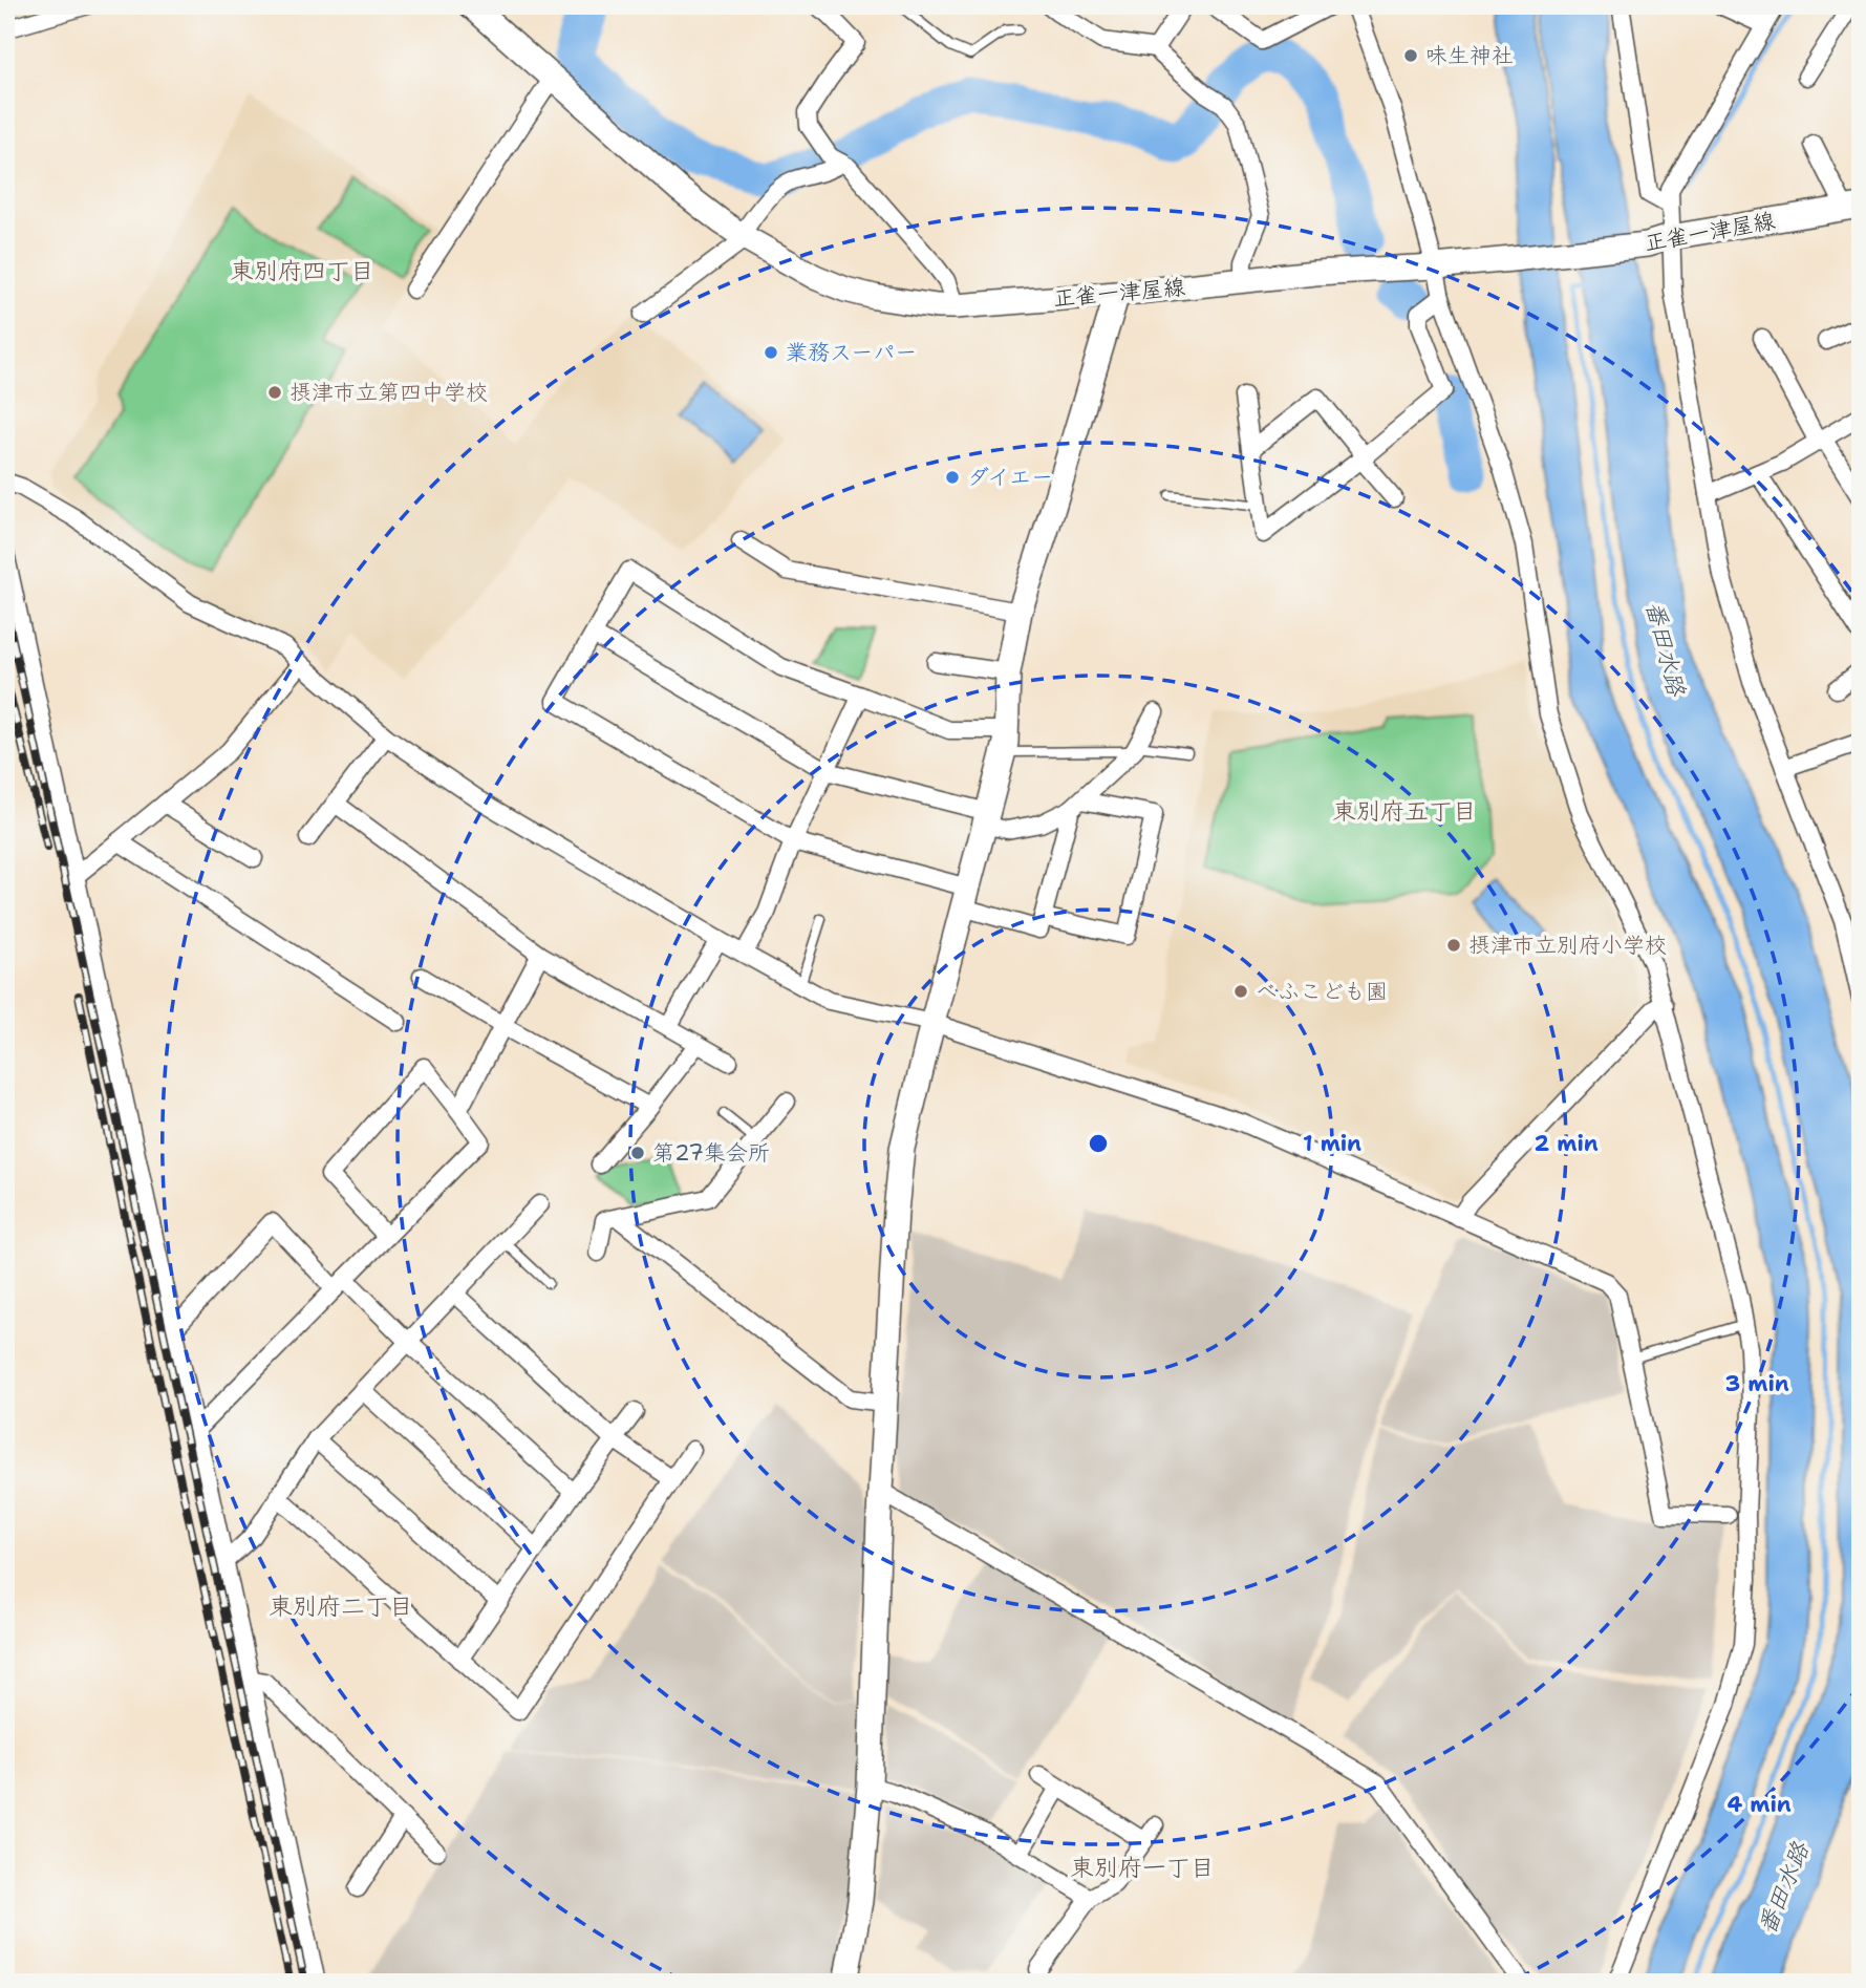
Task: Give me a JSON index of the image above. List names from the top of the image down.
{
  "streets": {
    "street": ["正雀一津屋線"]
  },
  "districts": [
    "東別府四丁目",
    "東別府五丁目",
    "東別府二丁目",
    "東別府一丁目"
  ],
  "water": ["番田水路"],
  "places": [
    "味生神社",
    "業務スーパー",
    "摂津市立第四中学校",
    "ダイエー",
    "摂津市立別府小学校",
    "べふこども園",
    "第27集会所"
  ],
  "rings": [
    "1 min",
    "2 min",
    "3 min",
    "4 min"
  ]
}
